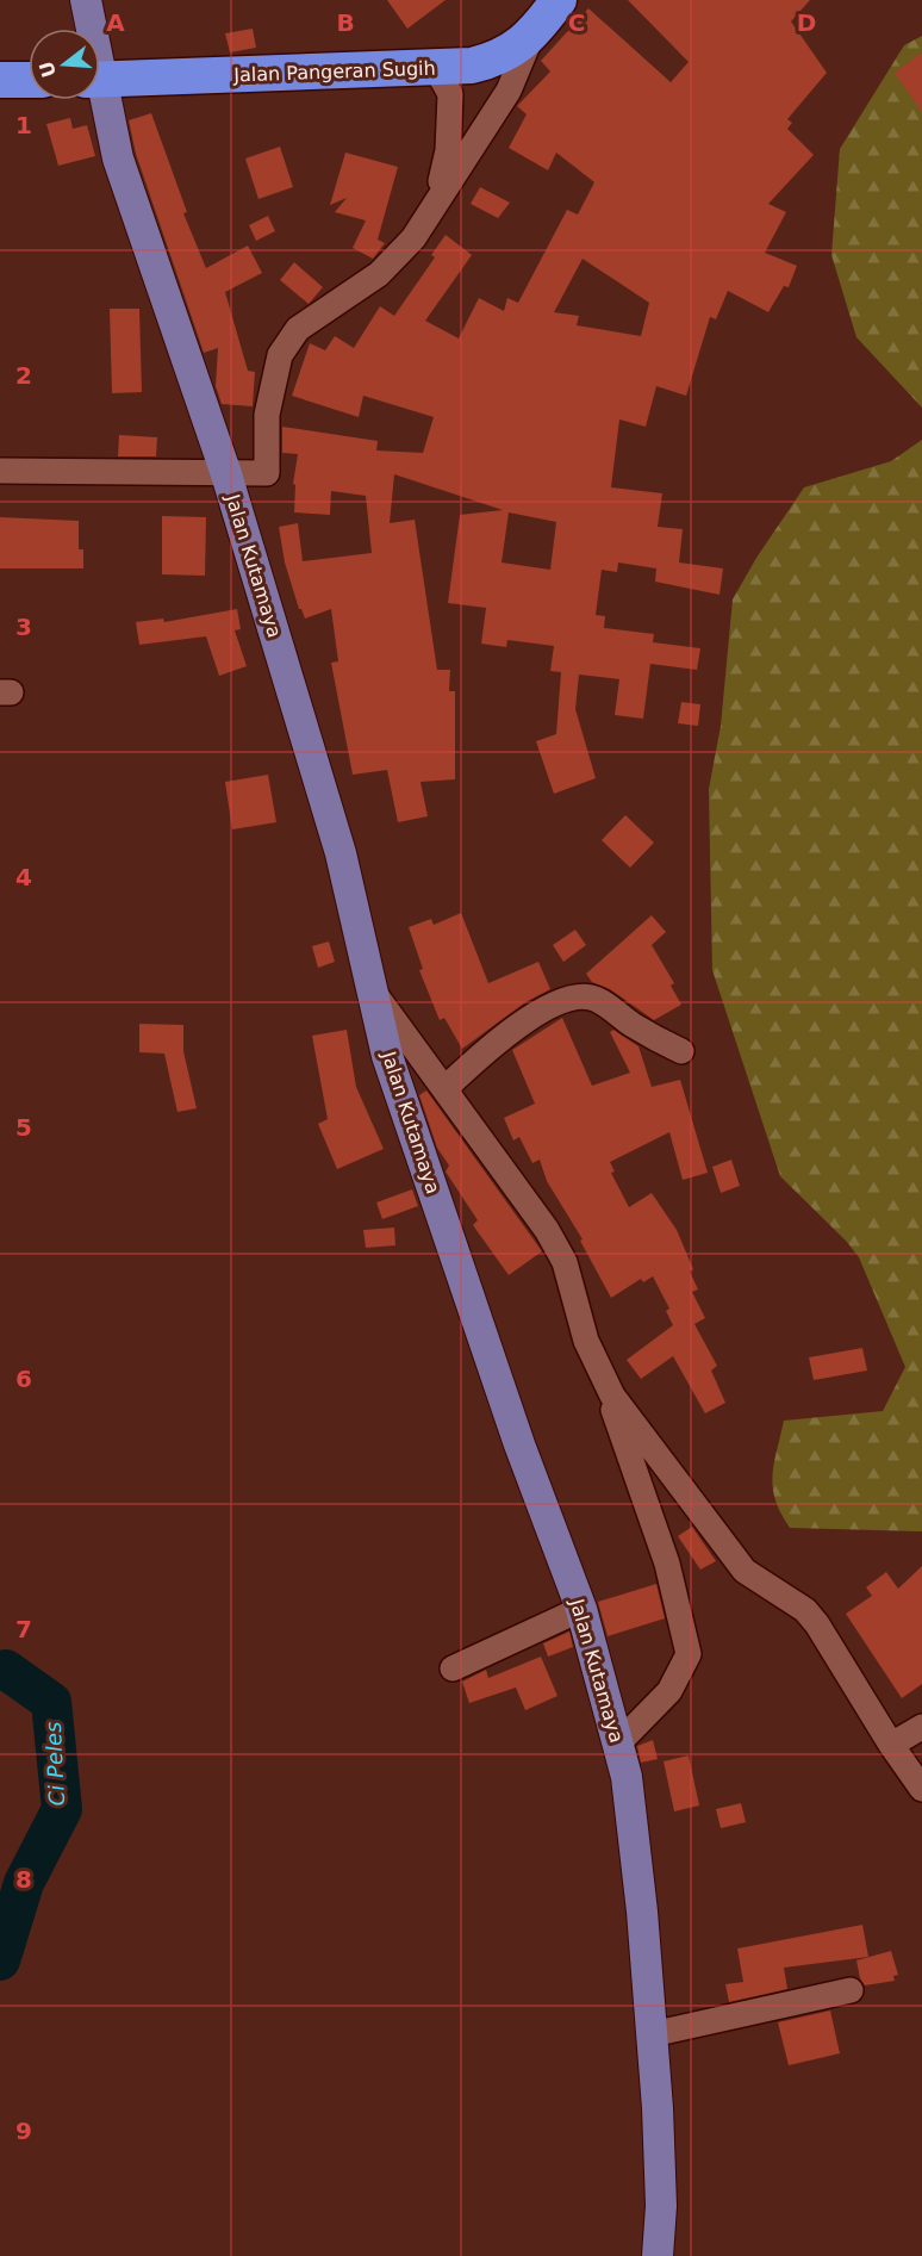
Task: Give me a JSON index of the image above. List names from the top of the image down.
{
  "streets": {
    "highway": ["Jalan Pangeran Sugih"],
    "main road": ["Jalan Kutamaya"]
  },
  "water": ["Ci Peles"],
  "north": "left",
  "grid": {
    "columns": [
      "A",
      "B",
      "C",
      "D"
    ],
    "rows": [
      "1",
      "2",
      "3",
      "4",
      "5",
      "6",
      "7",
      "8",
      "9"
    ]
  }
}
